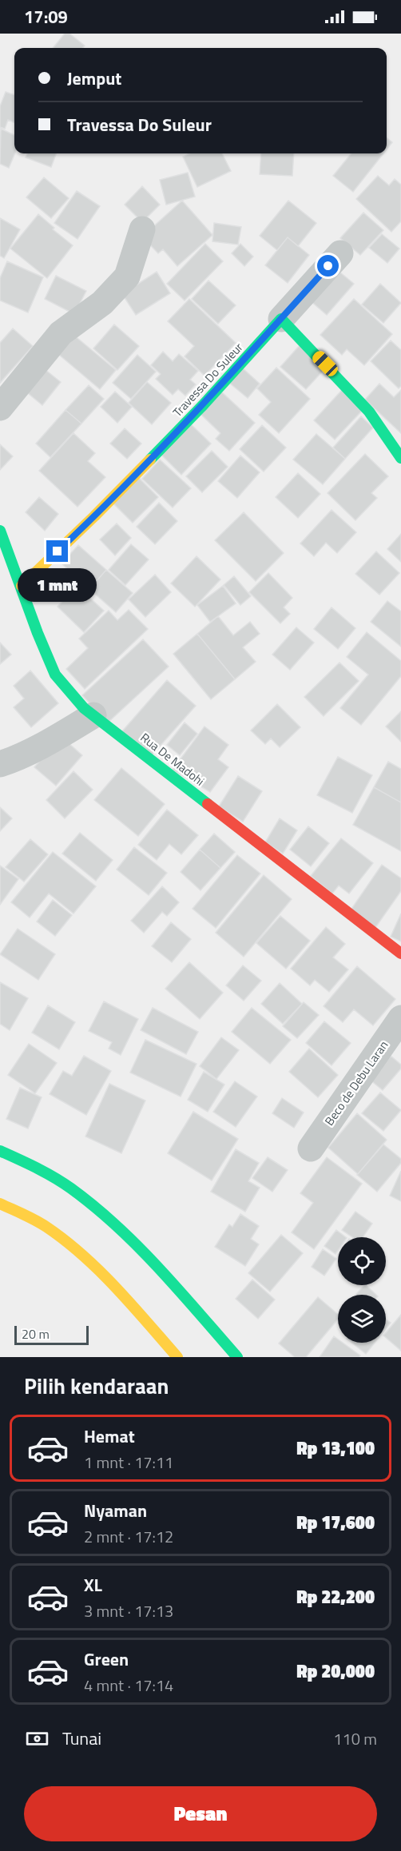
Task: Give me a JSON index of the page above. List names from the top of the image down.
{
  "streets": {
    "street": ["Travessa Do Suleur", "Rua De Madohi", "Beco de Debu Laran"]
  },
  "crossings": [
    ["Travessa Do Suleur", "Rua De Madohi"]
  ],
  "scale_bar": "20 m",
  "page": {
    "status": "17:09",
    "banner": ["Jemput", "Travessa Do Suleur"],
    "bubble": "1 mnt",
    "scale": "20 m",
    "heading": "Pilih kendaraan",
    "list": [
      {
        "name": "Hemat",
        "note": "1 mnt · 17:11",
        "value": "Rp 13,100"
      },
      {
        "name": "Nyaman",
        "note": "2 mnt · 17:12",
        "value": "Rp 17,600"
      },
      {
        "name": "XL",
        "note": "3 mnt · 17:13",
        "value": "Rp 22,200"
      },
      {
        "name": "Green",
        "note": "4 mnt · 17:14",
        "value": "Rp 20,000"
      }
    ],
    "pay": ["Tunai", "110 m"],
    "buttons": "Pesan"
  }
}
